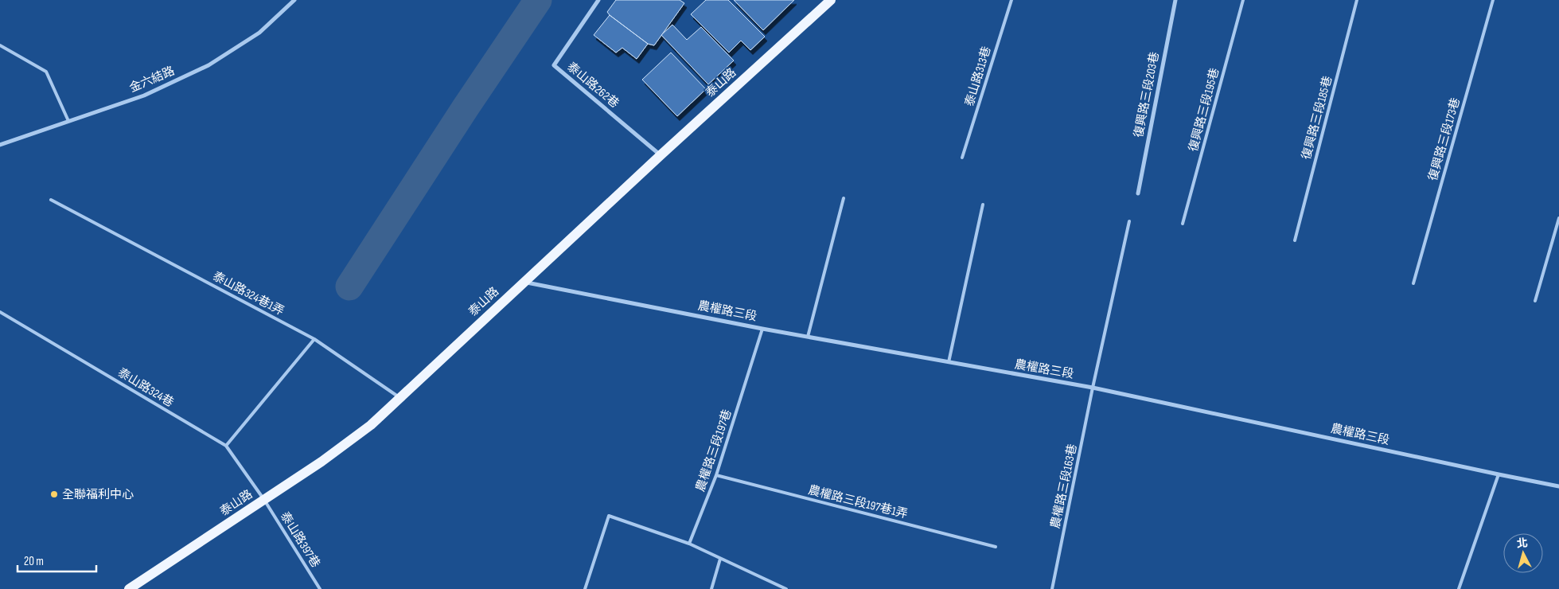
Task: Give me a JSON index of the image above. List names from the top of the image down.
{
  "streets": {
    "main road": ["泰山路"],
    "street": [
      "金六結路",
      "泰山路262巷",
      "復興路三段203巷",
      "農權路三段"
    ],
    "lane": [
      "泰山路313巷",
      "復興路三段195巷",
      "復興路三段185巷",
      "復興路三段173巷",
      "泰山路324巷1弄",
      "泰山路324巷",
      "農權路三段197巷",
      "農權路三段163巷",
      "農權路三段197巷1弄",
      "泰山路397巷"
    ]
  },
  "crossings": [
    ["泰山路", "泰山路262巷"],
    ["泰山路", "泰山路324巷1弄"],
    ["泰山路", "農權路三段"],
    ["泰山路", "泰山路324巷"],
    ["泰山路", "泰山路397巷"],
    ["農權路三段", "農權路三段197巷"],
    ["農權路三段", "農權路三段163巷"],
    ["泰山路324巷", "泰山路397巷"],
    ["農權路三段197巷", "農權路三段197巷1弄"]
  ],
  "places": ["全聯福利中心"],
  "scale_bar": "20 m",
  "north": "top"
}
